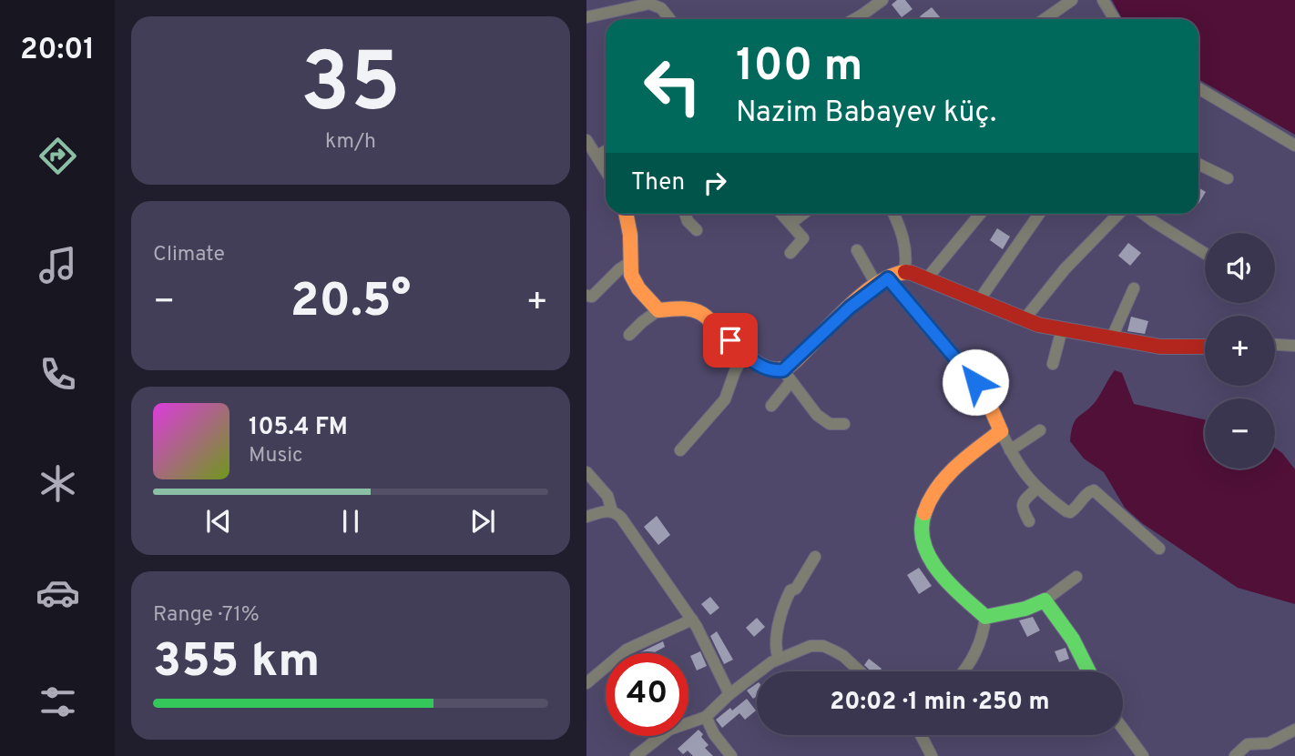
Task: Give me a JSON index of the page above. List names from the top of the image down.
{
  "page": {
    "tabs": "20:01",
    "tile": [
      ["35", "km/h"],
      "Climate",
      ["Range · 71%", "355 km"]
    ],
    "turn": ["100 m", "Nazim Babayev küç."],
    "then": "Then",
    "map_buttons": ["+", "−"],
    "heat": ["−", "20.5°", "+"],
    "song": ["105.4 FM", "Music"],
    "limit": "40",
    "trip": "20:02 · 1 min · 250 m"
  }
}
